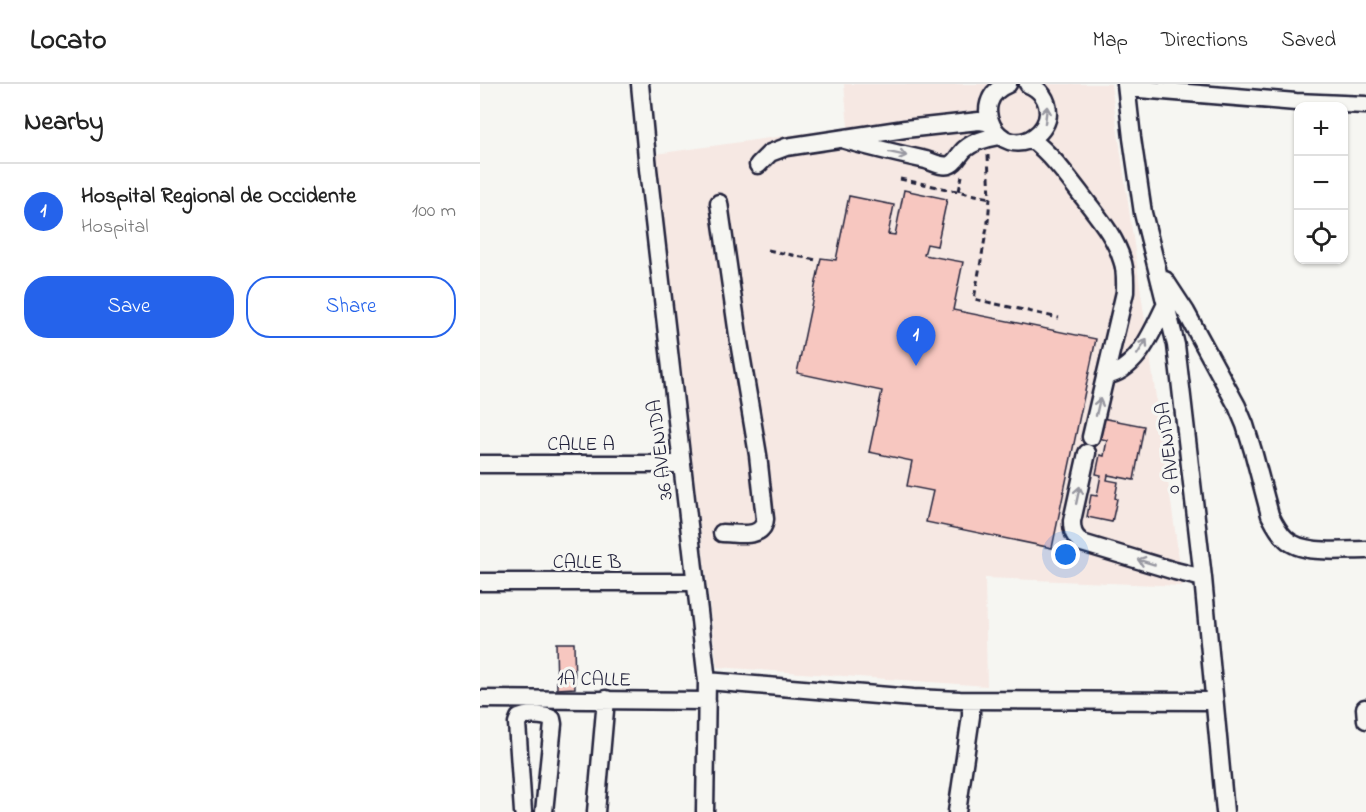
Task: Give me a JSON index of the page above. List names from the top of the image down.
{
  "streets": {
    "street": [
      "CALLE A",
      "0 AVENIDA",
      "36 AVENIDA",
      "CALLE B",
      "1A CALLE"
    ]
  },
  "crossings": [
    ["CALLE A", "36 AVENIDA"],
    ["36 AVENIDA", "CALLE B"],
    ["36 AVENIDA", "1A CALLE"]
  ],
  "page": {
    "header": "Locato",
    "nav": ["Map", "Directions", "Saved"],
    "heading": "Nearby",
    "map_buttons": ["+", "−"],
    "list": [
      {
        "mark": "1",
        "name": "Hospital Regional de Occidente",
        "note": "Hospital",
        "value": "100 m"
      }
    ],
    "buttons": ["Save", "Share"],
    "pins": "1"
  }
}
